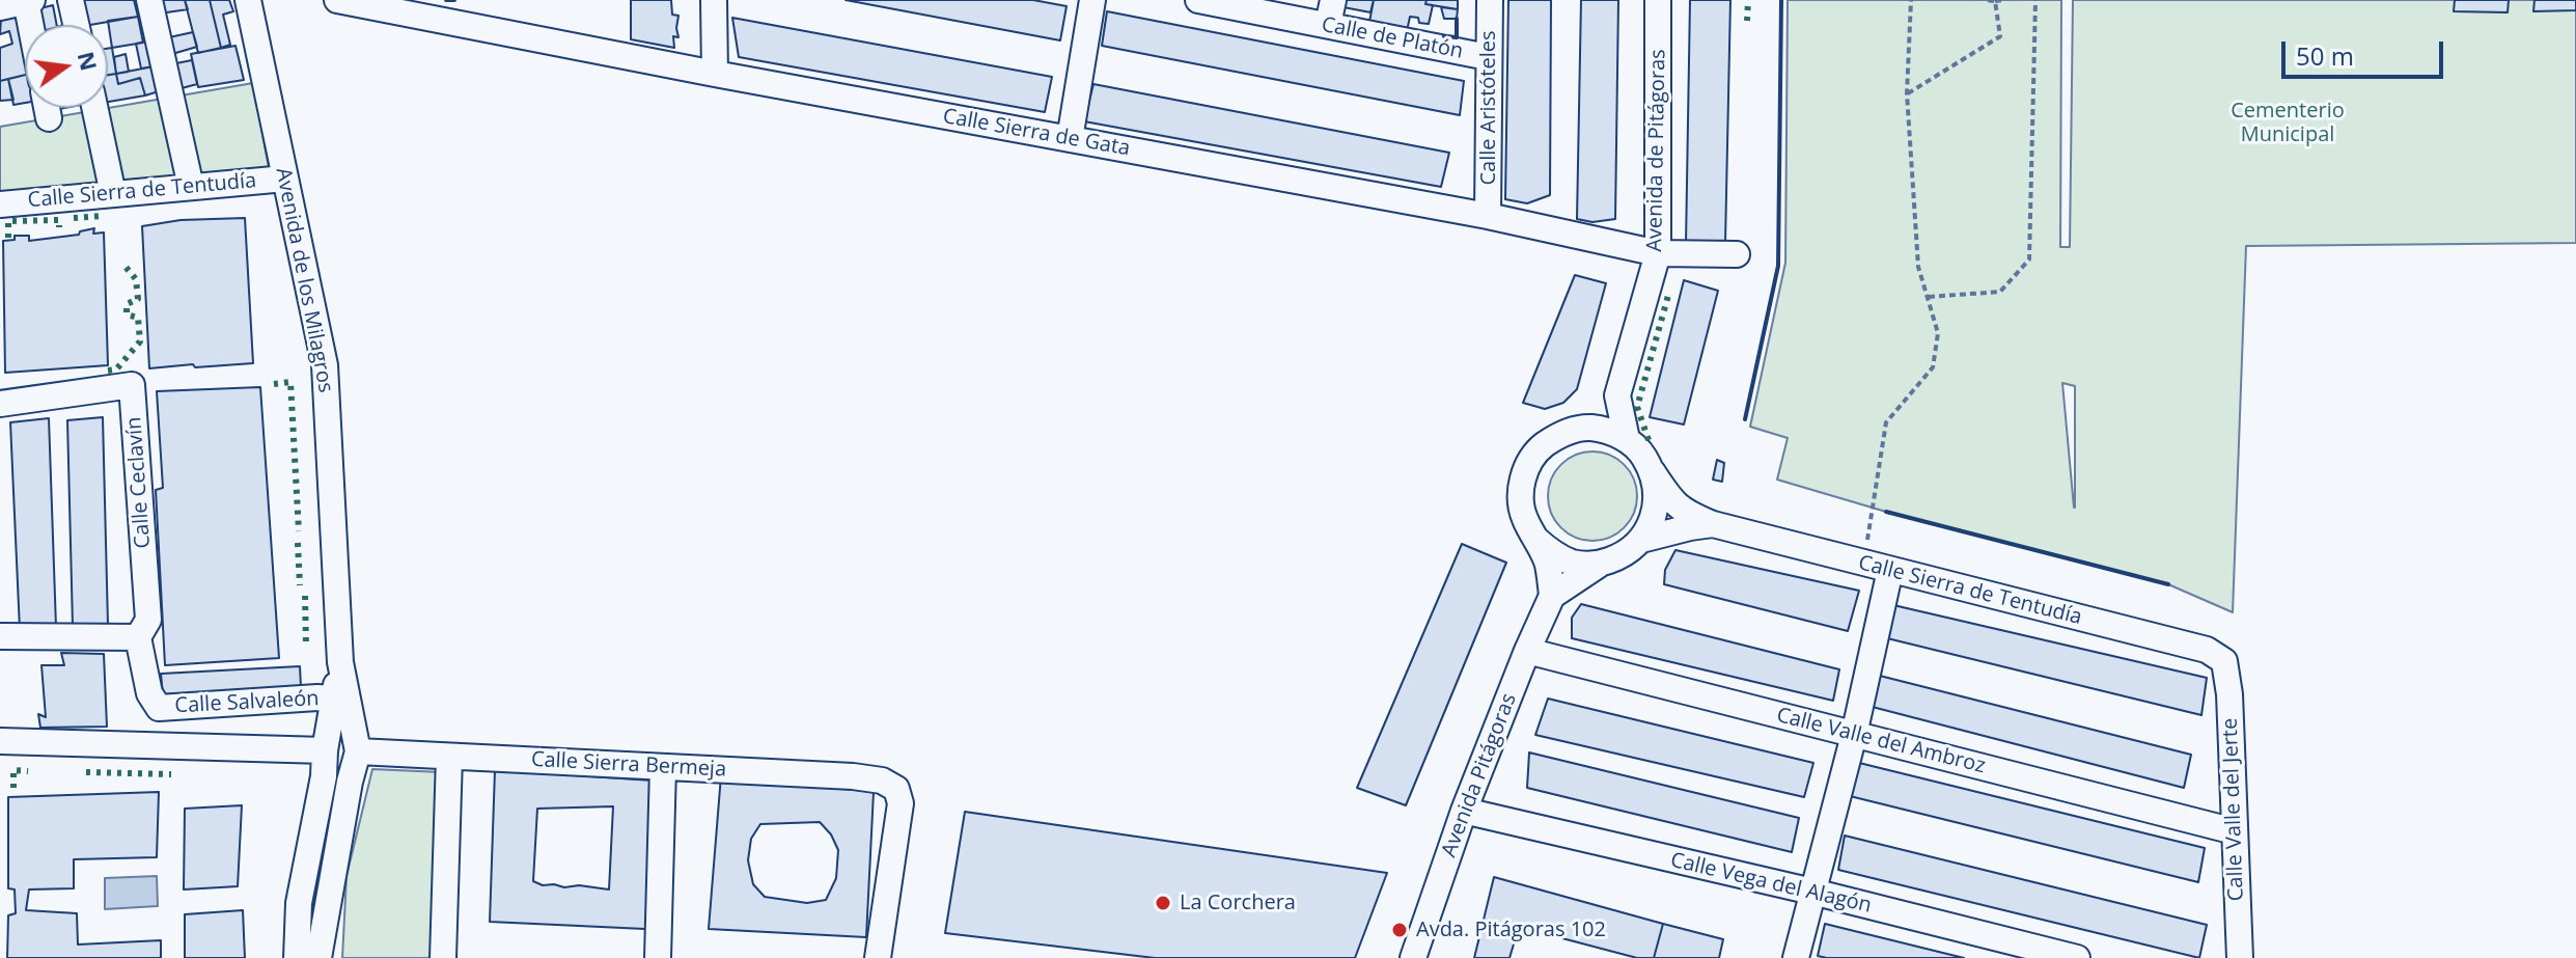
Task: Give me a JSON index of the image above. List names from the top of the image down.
{
  "streets": {
    "street": [
      "Calle de Platón",
      "Calle Aristóteles",
      "Calle Sierra de Gata",
      "Avenida de Pitágoras",
      "Calle Sierra de Tentudía",
      "Avenida de los Milagros",
      "Calle Ceclavín",
      "Calle Salvaleón",
      "Calle Valle del Ambroz",
      "Calle Sierra Bermeja",
      "Avenida Pitágoras",
      "Calle Valle del Jerte",
      "Calle Vega del Alagón"
    ]
  },
  "crossings": [
    ["Calle de Platón", "Calle Aristóteles"],
    ["Calle Aristóteles", "Calle Sierra de Gata"],
    ["Calle Sierra de Gata", "Avenida de Pitágoras"],
    ["Avenida de Pitágoras", "Calle Sierra de Tentudía"],
    ["Calle Sierra de Tentudía", "Avenida de los Milagros"],
    ["Calle Sierra de Tentudía", "Calle Valle del Jerte"],
    ["Avenida de los Milagros", "Calle Salvaleón"],
    ["Avenida de los Milagros", "Calle Sierra Bermeja"],
    ["Calle Ceclavín", "Calle Salvaleón"],
    ["Calle Valle del Ambroz", "Avenida Pitágoras"],
    ["Calle Valle del Ambroz", "Calle Valle del Jerte"],
    ["Avenida Pitágoras", "Calle Vega del Alagón"]
  ],
  "parks": ["Cementerio Municipal"],
  "places": ["La Corchera", "Avda. Pitágoras 102"],
  "scale_bar": "50 m",
  "north": "right"
}
